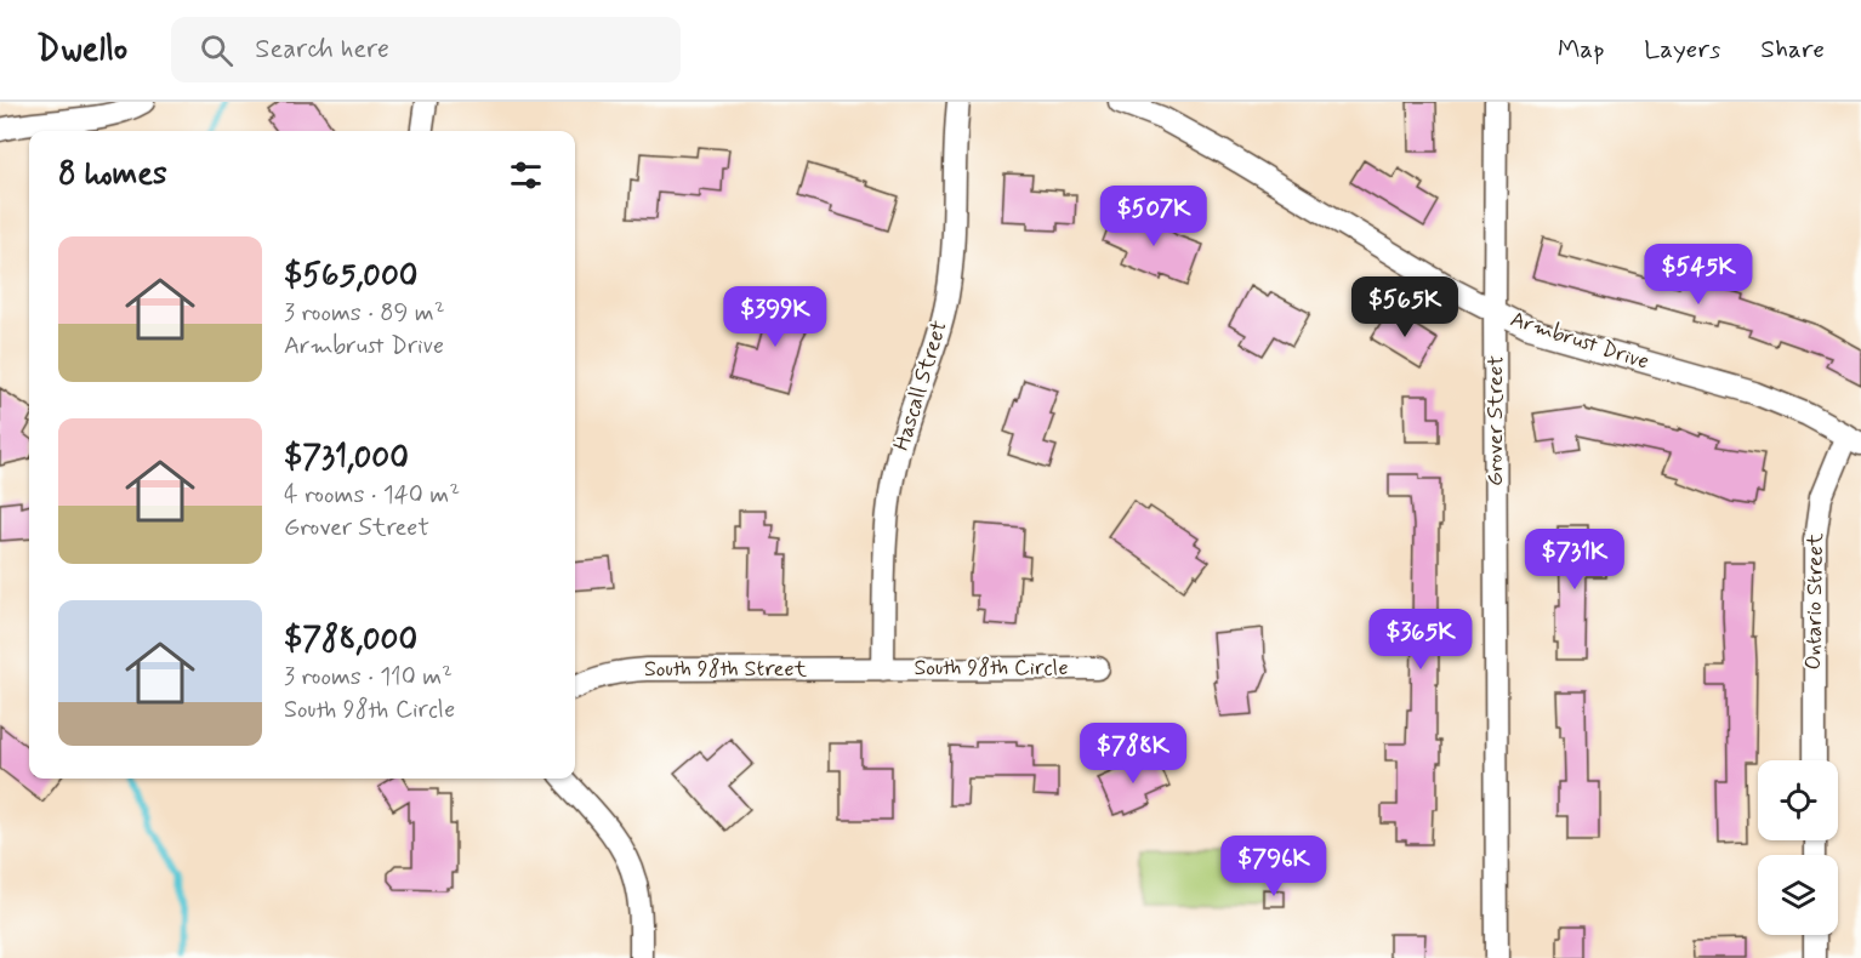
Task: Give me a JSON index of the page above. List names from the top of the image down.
{
  "streets": {
    "street": [
      "Armbrust Drive",
      "Hascall Street",
      "Grover Street",
      "Ontario Street",
      "South 98th Circle",
      "South 98th Street"
    ]
  },
  "crossings": [
    ["Armbrust Drive", "Grover Street"],
    ["Armbrust Drive", "Ontario Street"],
    ["Hascall Street", "South 98th Circle"],
    ["Hascall Street", "South 98th Street"],
    ["South 98th Circle", "South 98th Street"]
  ],
  "page": {
    "header": "Dwello",
    "search": "Search here",
    "nav": ["Map", "Layers", "Share"],
    "heading": "8 homes",
    "price": [
      "$507K",
      "$545K",
      "$565K",
      "$399K",
      "$731K",
      "$365K",
      "$788K",
      "$796K"
    ],
    "list": [
      {
        "name": "$565,000",
        "note": "3 rooms · 89 m² · Armbrust Drive"
      },
      {
        "name": "$731,000",
        "note": "4 rooms · 140 m² · Grover Street"
      },
      {
        "name": "$788,000",
        "note": "3 rooms · 110 m² · South 98th Circle"
      }
    ]
  }
}
